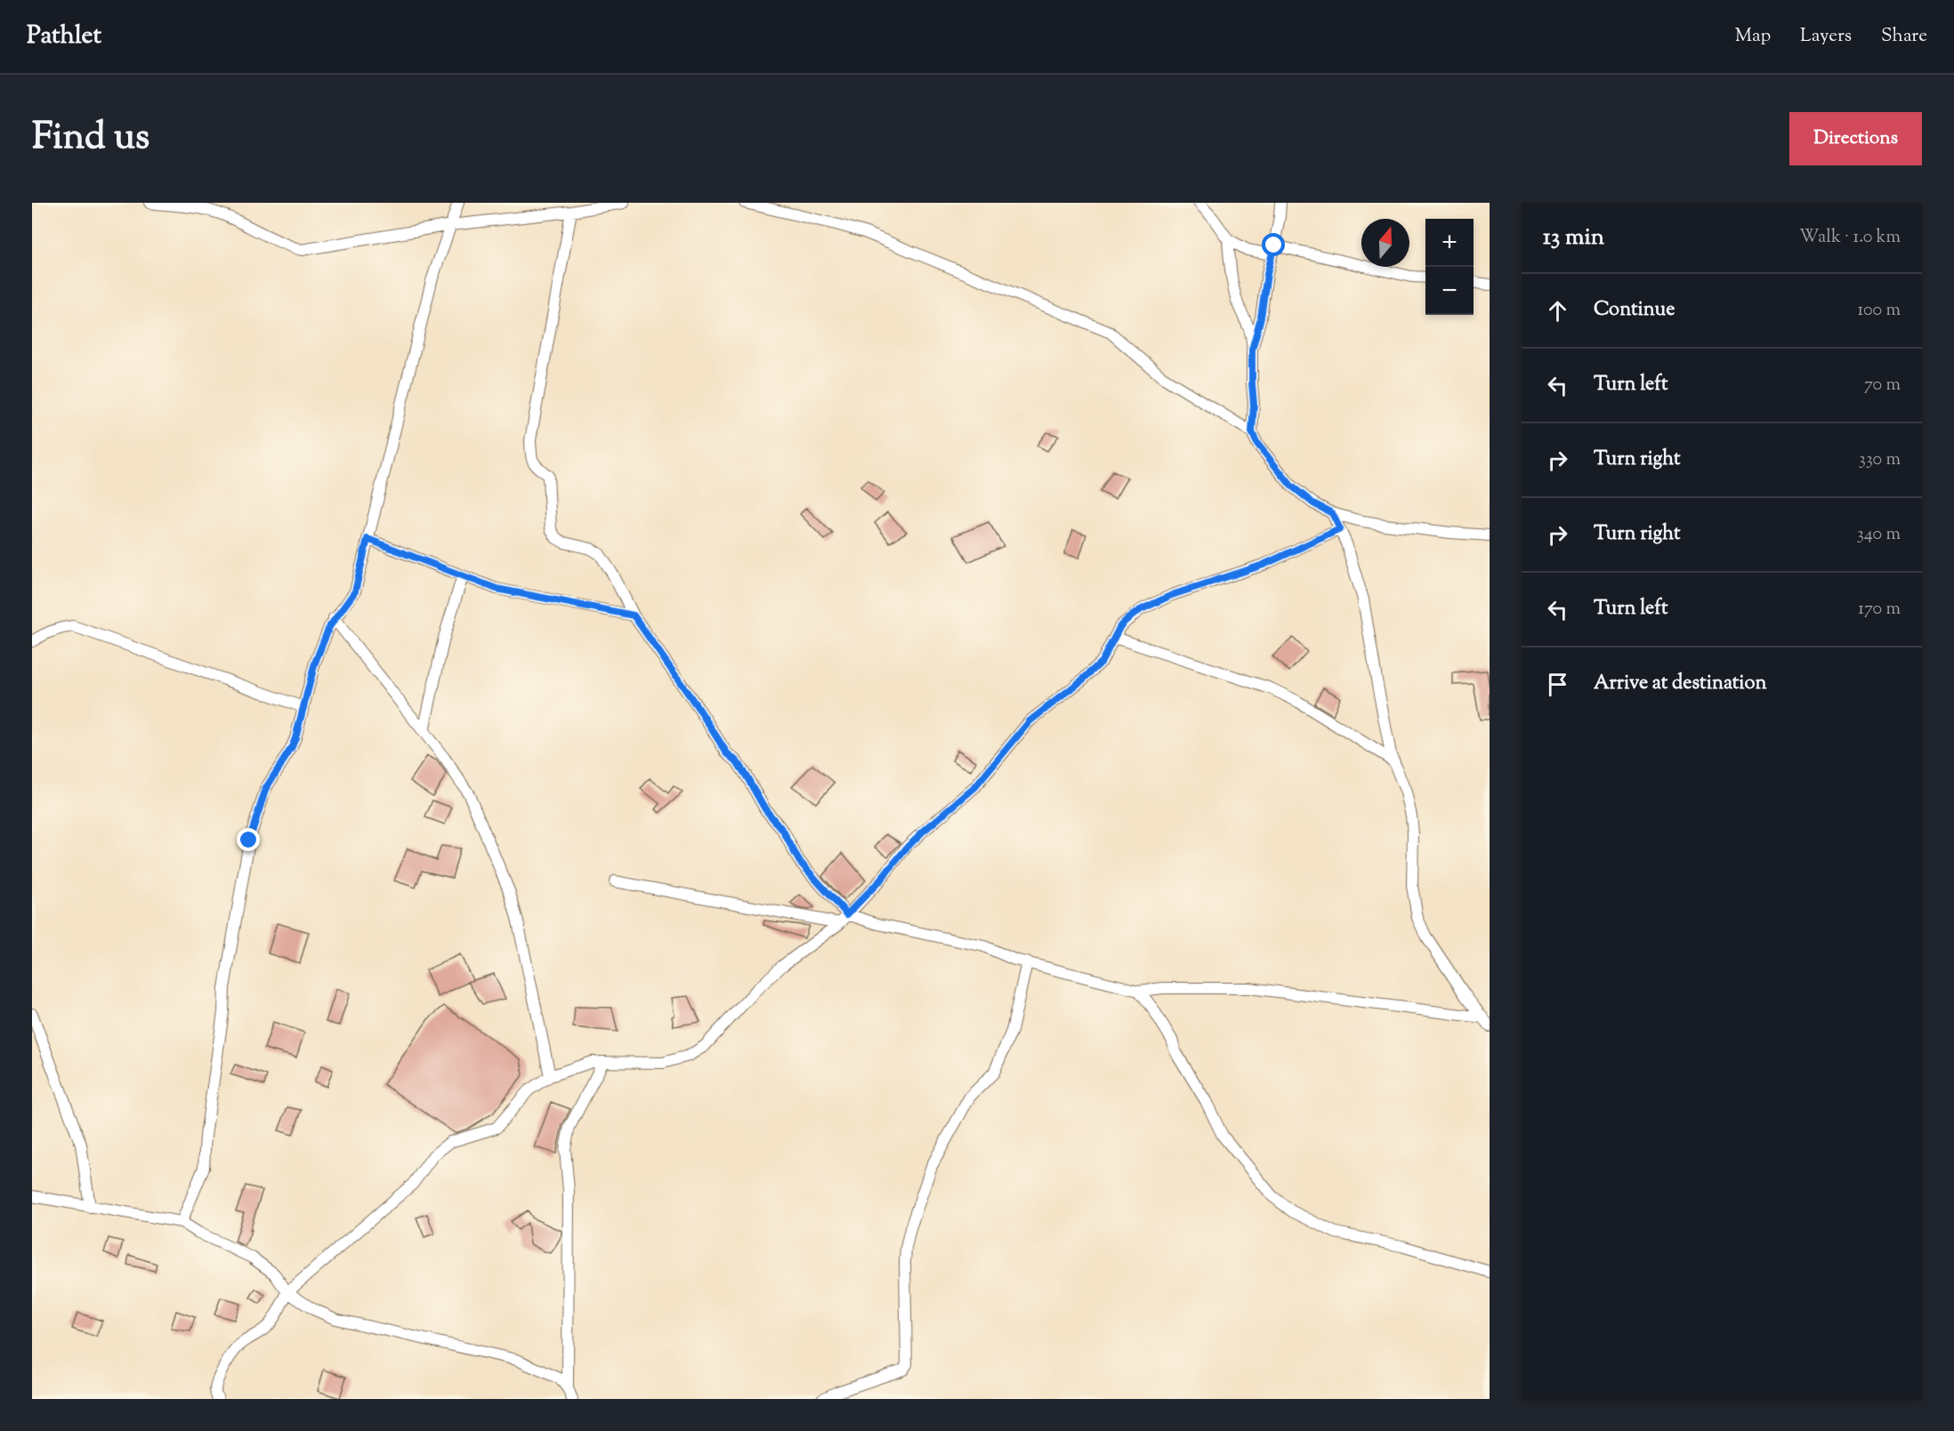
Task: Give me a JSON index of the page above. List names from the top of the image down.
{
  "north": "top",
  "page": {
    "header": "Pathlet",
    "nav": ["Map", "Layers", "Share"],
    "title": "Find us",
    "buttons": "Directions",
    "heading": ["13 min", "Walk · 1.0 km"],
    "map_buttons": ["+", "−"],
    "list": [
      ["Continue", "100 m"],
      ["Turn left", "70 m"],
      ["Turn right", "330 m"],
      ["Turn right", "340 m"],
      ["Turn left", "170 m"],
      "Arrive at destination"
    ]
  }
}
